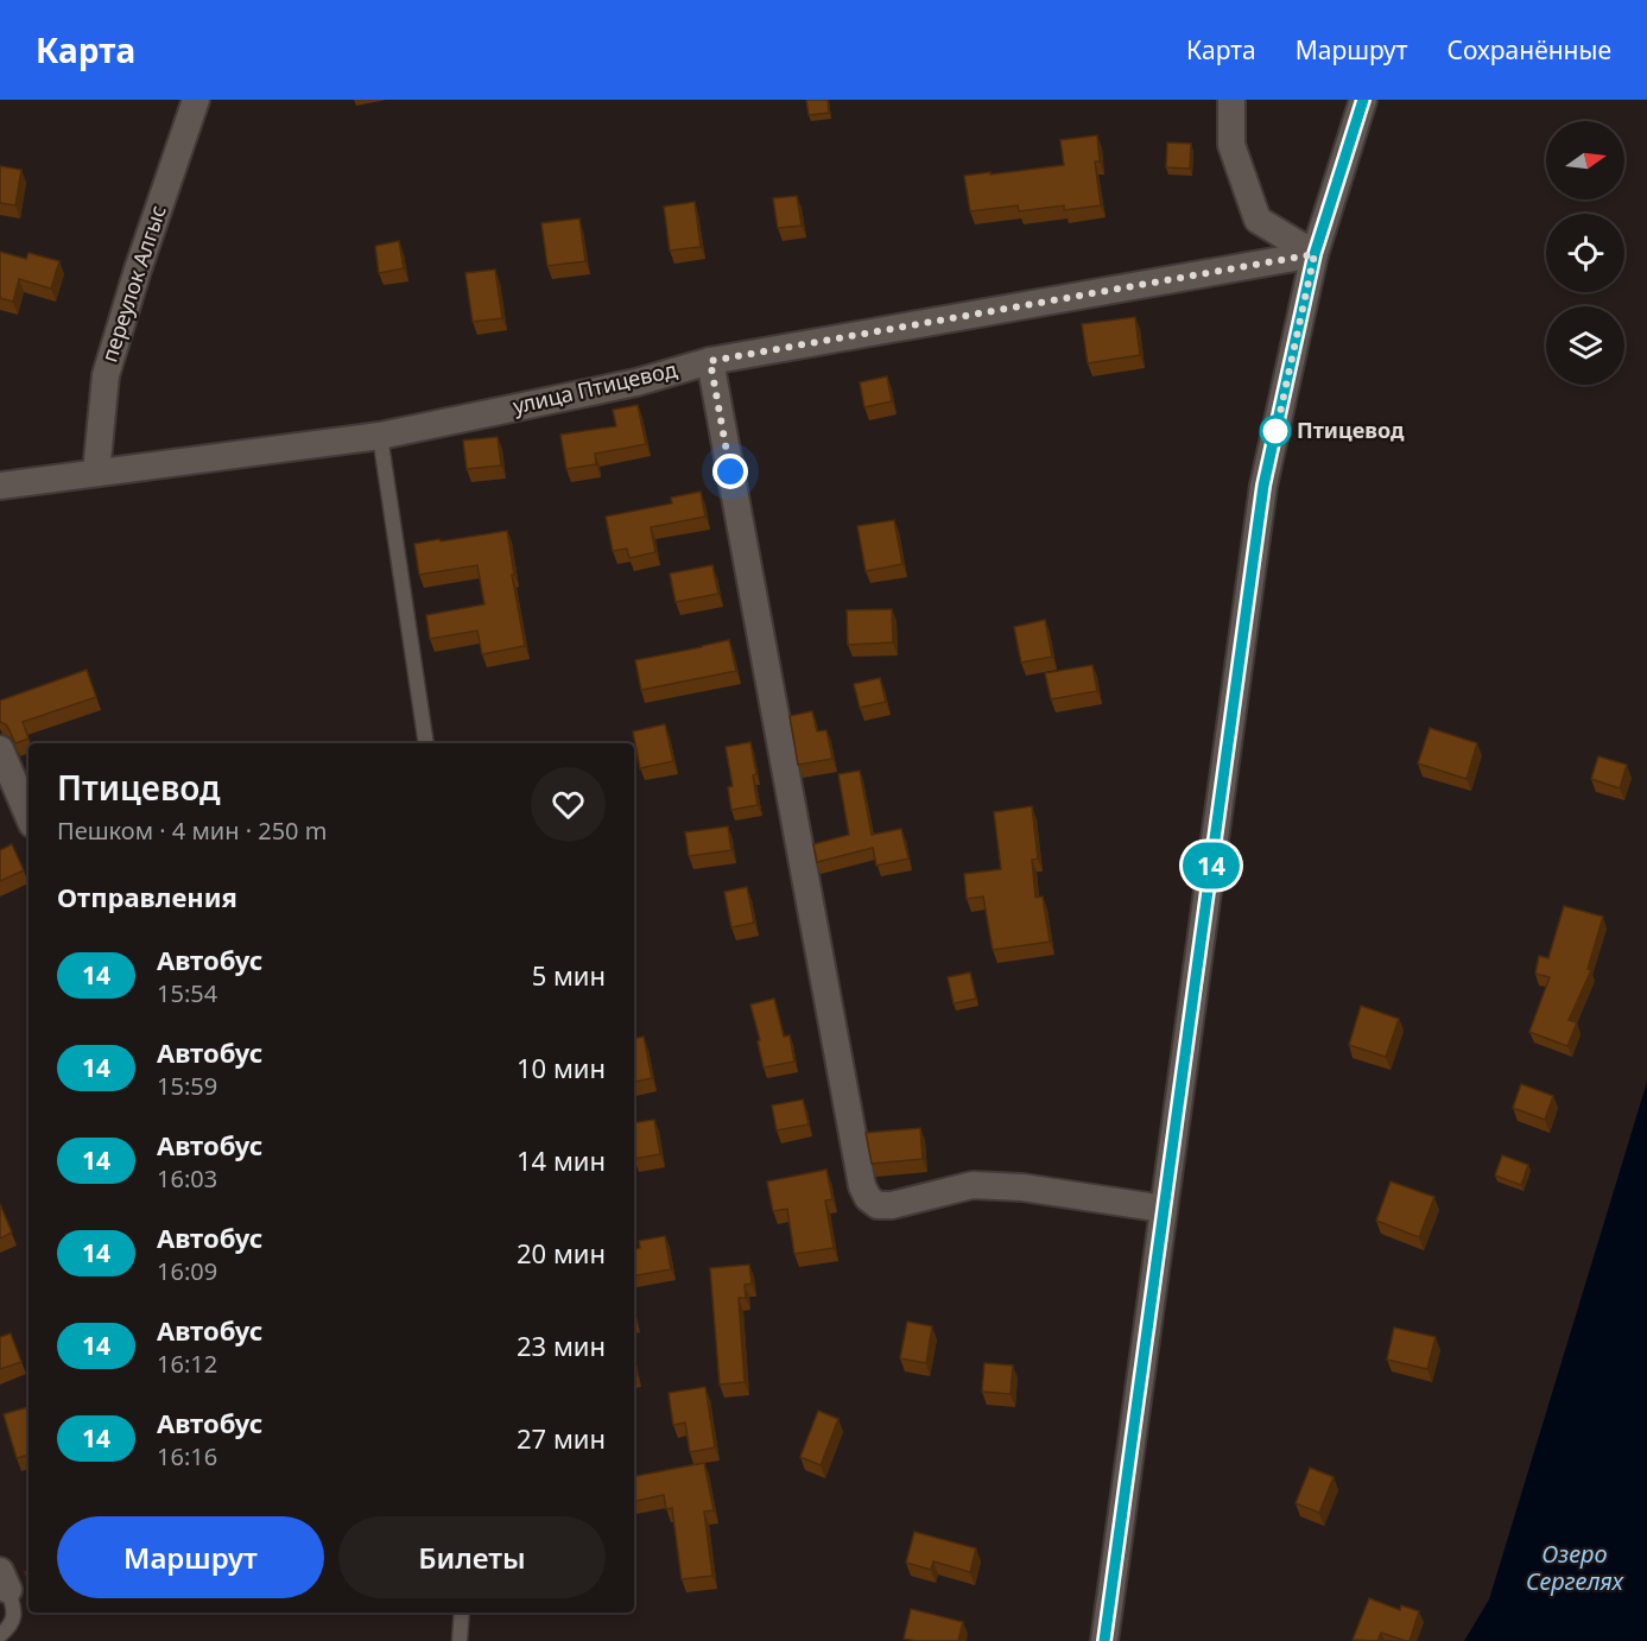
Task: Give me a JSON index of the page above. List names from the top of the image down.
{
  "streets": {
    "street": ["переулок Алгыс", "улица Птицевод"]
  },
  "crossings": [
    ["переулок Алгыс", "улица Птицевод"]
  ],
  "water": ["Озеро Сергелях"],
  "places": ["Птицевод"],
  "lines": ["bus line 14"],
  "north": "right",
  "page": {
    "header": "Карта",
    "nav": ["Карта", "Маршрут", "Сохранённые"],
    "on_map": "14",
    "heading": [
      ["Птицевод", "Пешком · 4 мин · 250 m"],
      "Отправления"
    ],
    "list": [
      {
        "mark": "14",
        "name": "Автобус",
        "note": "15:54",
        "value": "5 мин"
      },
      {
        "mark": "14",
        "name": "Автобус",
        "note": "15:59",
        "value": "10 мин"
      },
      {
        "mark": "14",
        "name": "Автобус",
        "note": "16:03",
        "value": "14 мин"
      },
      {
        "mark": "14",
        "name": "Автобус",
        "note": "16:09",
        "value": "20 мин"
      },
      {
        "mark": "14",
        "name": "Автобус",
        "note": "16:12",
        "value": "23 мин"
      },
      {
        "mark": "14",
        "name": "Автобус",
        "note": "16:16",
        "value": "27 мин"
      }
    ],
    "buttons": ["Маршрут", "Билеты"]
  }
}
